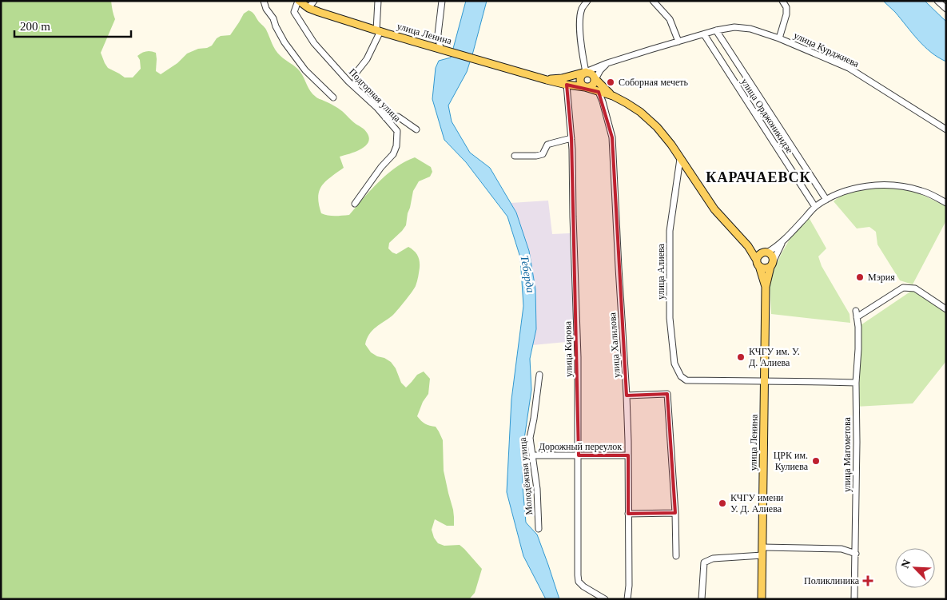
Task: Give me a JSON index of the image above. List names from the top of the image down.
{
  "streets": {
    "main road": ["улица Ленина"],
    "street": [
      "улица Курджиева",
      "Подгорная улица",
      "улица Орджоникидзе",
      "улица Алиева",
      "улица Халилова",
      "улица Кирова",
      "Дорожный переулок",
      "улица Магометова",
      "Молодёжная улица"
    ]
  },
  "crossings": [
    ["улица Ленина", "Подгорная улица"],
    ["улица Ленина", "улица Алиева"],
    ["улица Ленина", "улица Халилова"],
    ["улица Ленина", "улица Кирова"],
    ["улица Курджиева", "улица Орджоникидзе"],
    ["улица Халилова", "Дорожный переулок"],
    ["улица Кирова", "Дорожный переулок"],
    ["Дорожный переулок", "Молодёжная улица"]
  ],
  "districts": ["КАРАЧАЕВСК"],
  "water": ["Теберда"],
  "places": {
    "other": [
      "Соборная мечеть",
      "Мэрия",
      "КЧГУ им. У. Д. Алиева",
      "ЦРК им. Кулиева",
      "КЧГУ имени У. Д. Алиева"
    ],
    "health": ["Поликлиника"]
  },
  "scale_bar": "200 m",
  "north": "top left"
}
